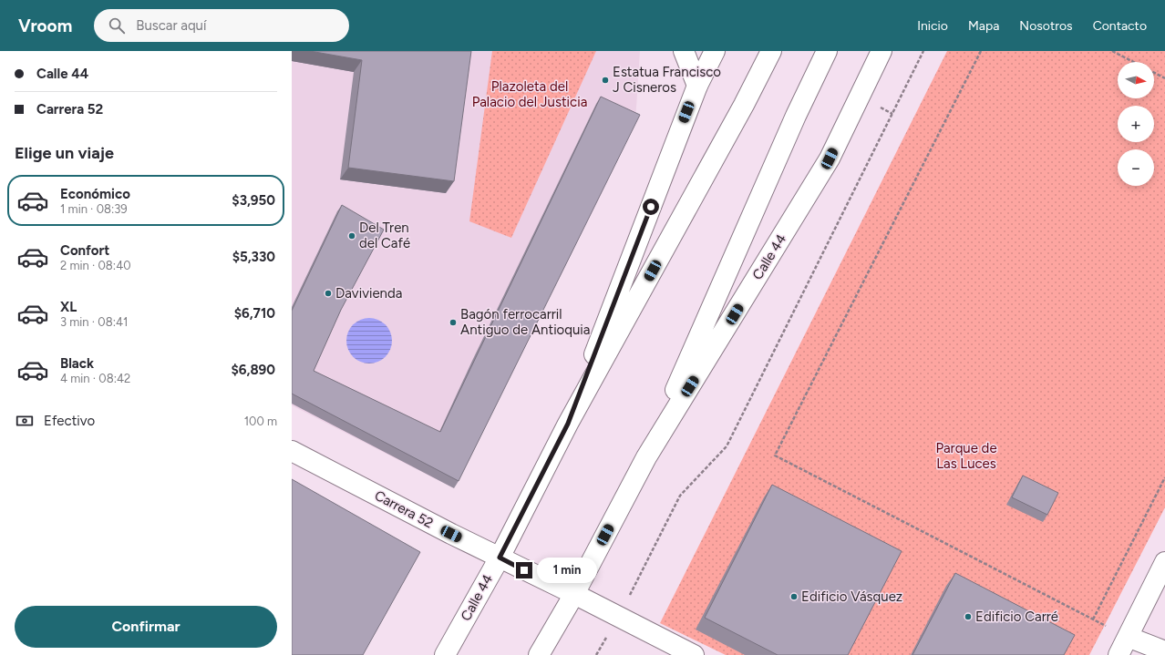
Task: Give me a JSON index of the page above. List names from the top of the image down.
{
  "streets": {
    "main road": ["Calle 44", "Carrera 52"]
  },
  "crossings": [
    ["Calle 44", "Carrera 52"]
  ],
  "parks": ["Plazoleta del Palacio del Justicia", "Parque de Las Luces"],
  "places": [
    "Estatua Francisco J Cisneros",
    "Del Tren del Café",
    "Davivienda",
    "Bagón ferrocarril Antiguo de Antioquia",
    "Edificio Vásquez",
    "Edificio Carré"
  ],
  "north": "right",
  "page": {
    "header": "Vroom",
    "search": "Buscar aquí",
    "nav": [
      "Inicio",
      "Mapa",
      "Nosotros",
      "Contacto"
    ],
    "banner": ["Calle 44", "Carrera 52"],
    "map_buttons": ["+", "−"],
    "heading": "Elige un viaje",
    "list": [
      {
        "name": "Económico",
        "note": "1 min · 08:39",
        "value": "$3,950"
      },
      {
        "name": "Confort",
        "note": "2 min · 08:40",
        "value": "$5,330"
      },
      {
        "name": "XL",
        "note": "3 min · 08:41",
        "value": "$6,710"
      },
      {
        "name": "Black",
        "note": "4 min · 08:42",
        "value": "$6,890"
      }
    ],
    "pay": ["Efectivo", "100 m"],
    "bubble": "1 min",
    "buttons": "Confirmar"
  }
}
